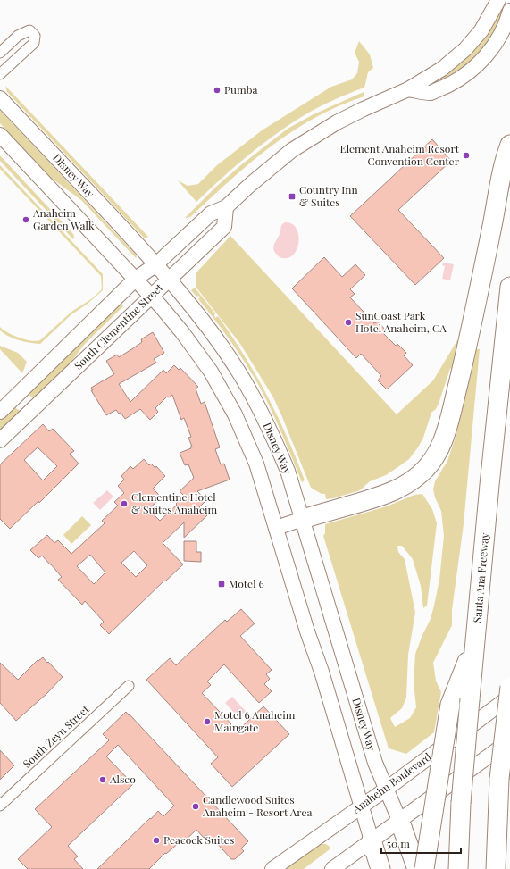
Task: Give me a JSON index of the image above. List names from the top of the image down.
{
  "streets": {
    "highway": ["Santa Ana Freeway"],
    "main road": ["Disney Way", "South Clementine Street", "Anaheim Boulevard"],
    "street": ["South Zeyn Street"]
  },
  "crossings": [
    ["Disney Way", "South Clementine Street"],
    ["Disney Way", "Anaheim Boulevard"]
  ],
  "places": {
    "other": [
      "Pumba",
      "Element Anaheim Resort Convention Center",
      "Anaheim Garden Walk",
      "SunCoast Park Hotel Anaheim, CA",
      "Clementine Hotel & Suites Anaheim",
      "Motel 6 Anaheim Maingate",
      "Alsco",
      "Candlewood Suites Anaheim - Resort Area",
      "Peacock Suites"
    ],
    "transit": ["Country Inn & Suites", "Motel 6"]
  },
  "scale_bar": "50 m"
}
